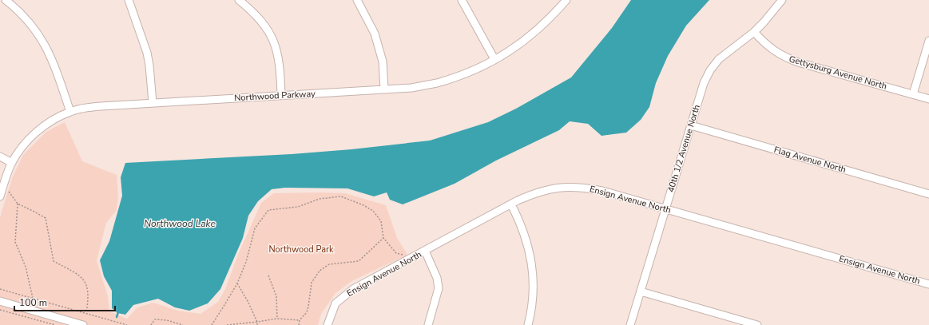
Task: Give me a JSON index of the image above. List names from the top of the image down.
{
  "streets": {
    "street": [
      "Gettysburg Avenue North",
      "Northwood Parkway",
      "40th 1/2 Avenue North",
      "Flag Avenue North",
      "Ensign Avenue North"
    ]
  },
  "crossings": [
    ["Gettysburg Avenue North", "40th 1/2 Avenue North"],
    ["40th 1/2 Avenue North", "Flag Avenue North"],
    ["40th 1/2 Avenue North", "Ensign Avenue North"]
  ],
  "water": ["Northwood Lake"],
  "parks": ["Northwood Park"],
  "scale_bar": "100 m"
}
